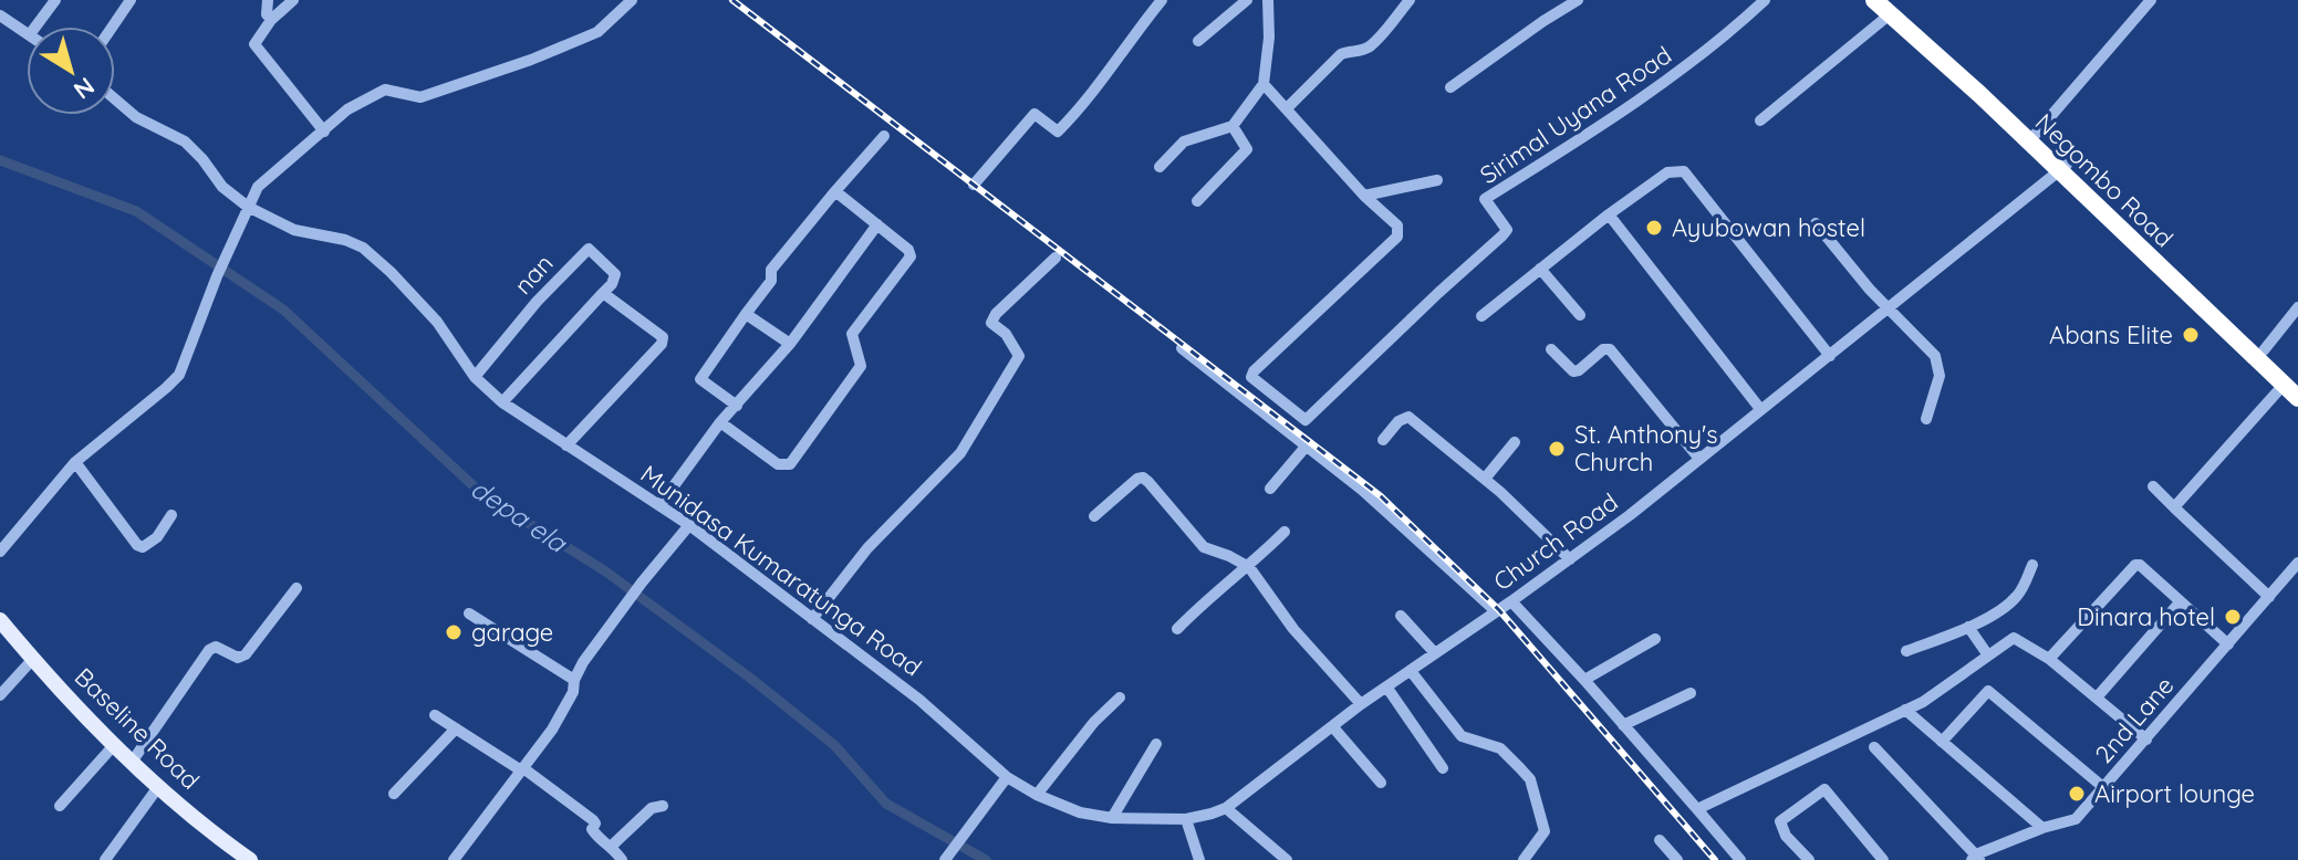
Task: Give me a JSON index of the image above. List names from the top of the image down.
{
  "streets": {
    "highway": ["Negombo Road"],
    "main road": ["Baseline Road"],
    "street": [
      "Sirimal Uyana Road",
      "nan",
      "Church Road",
      "Munidasa Kumaratunga Road",
      "2nd Lane"
    ]
  },
  "crossings": [
    ["Negombo Road", "Church Road"],
    ["nan", "Munidasa Kumaratunga Road"],
    ["Church Road", "Munidasa Kumaratunga Road"]
  ],
  "water": ["depa ela"],
  "places": [
    "Ayubowan hostel",
    "Abans Elite",
    "St. Anthony's Church",
    "Dinara hotel",
    "garage",
    "Airport lounge"
  ],
  "north": "bottom right"
}
